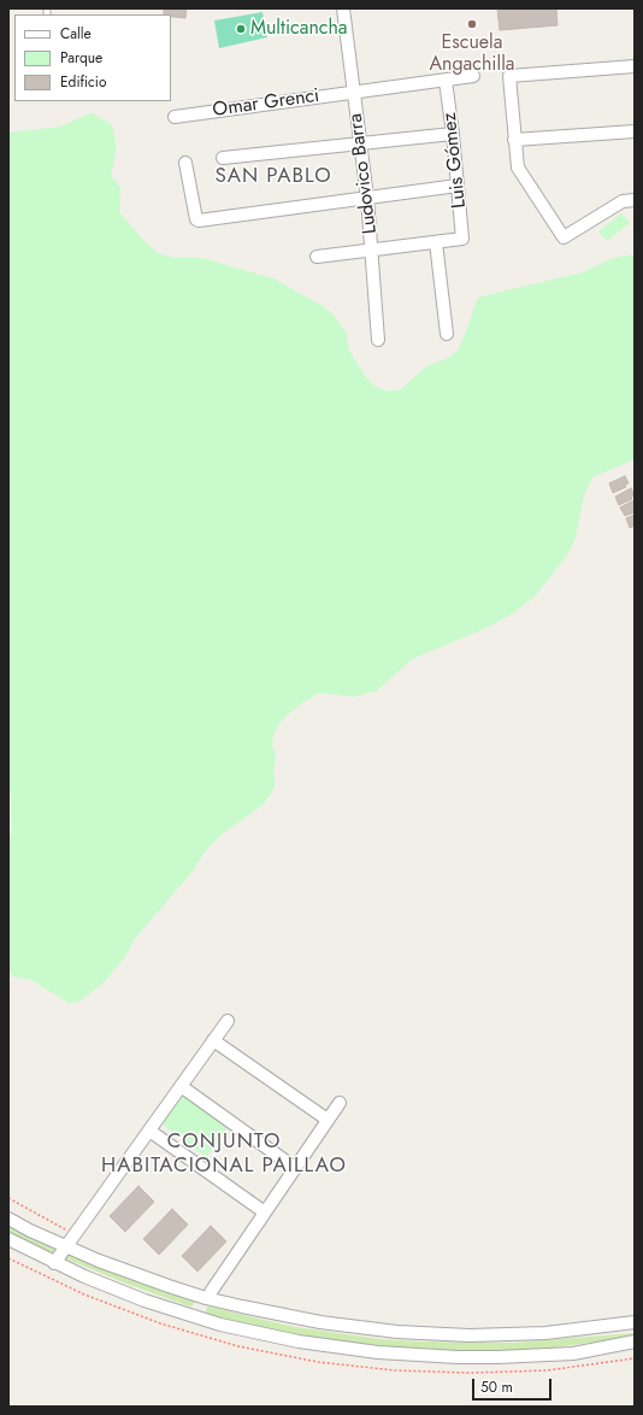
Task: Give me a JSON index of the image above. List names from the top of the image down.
{
  "streets": {
    "street": ["Omar Grenci", "Luis Gómez", "Ludovico Barra"]
  },
  "crossings": [
    ["Omar Grenci", "Luis Gómez"],
    ["Omar Grenci", "Ludovico Barra"]
  ],
  "districts": ["SAN PABLO", "CONJUNTO HABITACIONAL PAILLAO"],
  "places": ["Escuela Angachilla", "Multicancha"],
  "legend": ["Calle", "Parque", "Edificio"],
  "scale_bar": "50 m"
}
